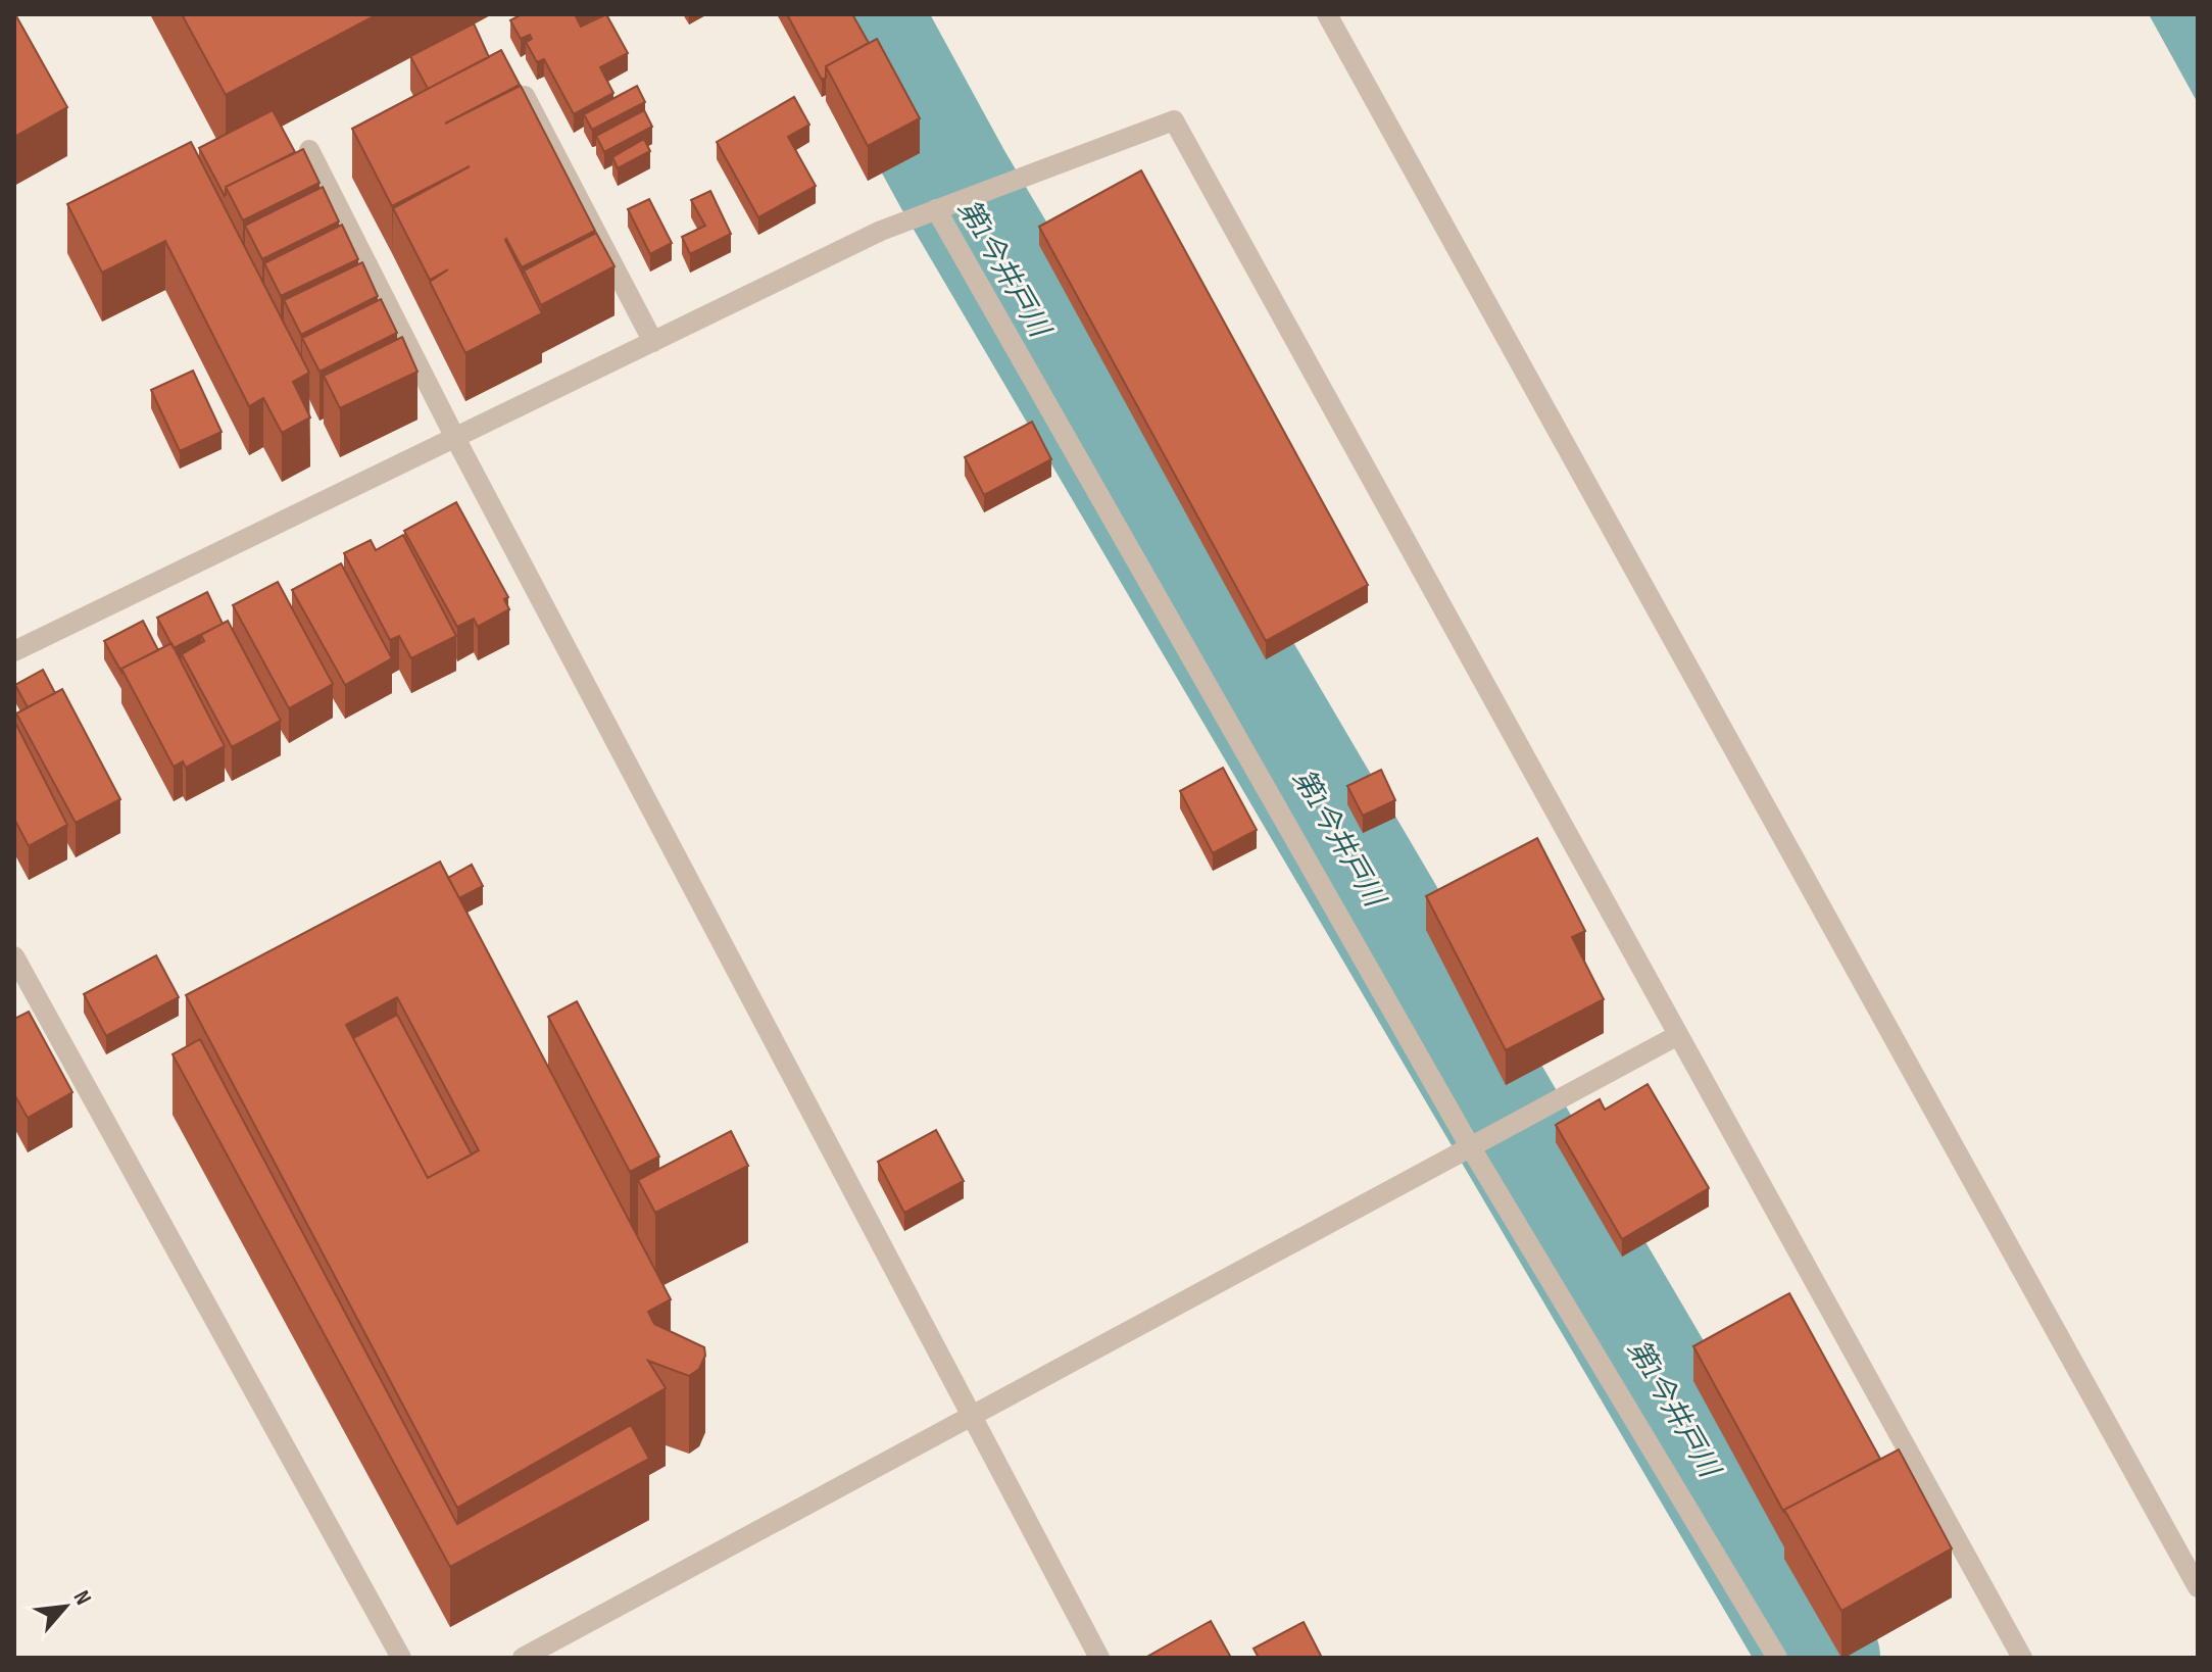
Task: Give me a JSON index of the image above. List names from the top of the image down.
{
  "water": ["第1今井戸川"],
  "north": "top right"
}
